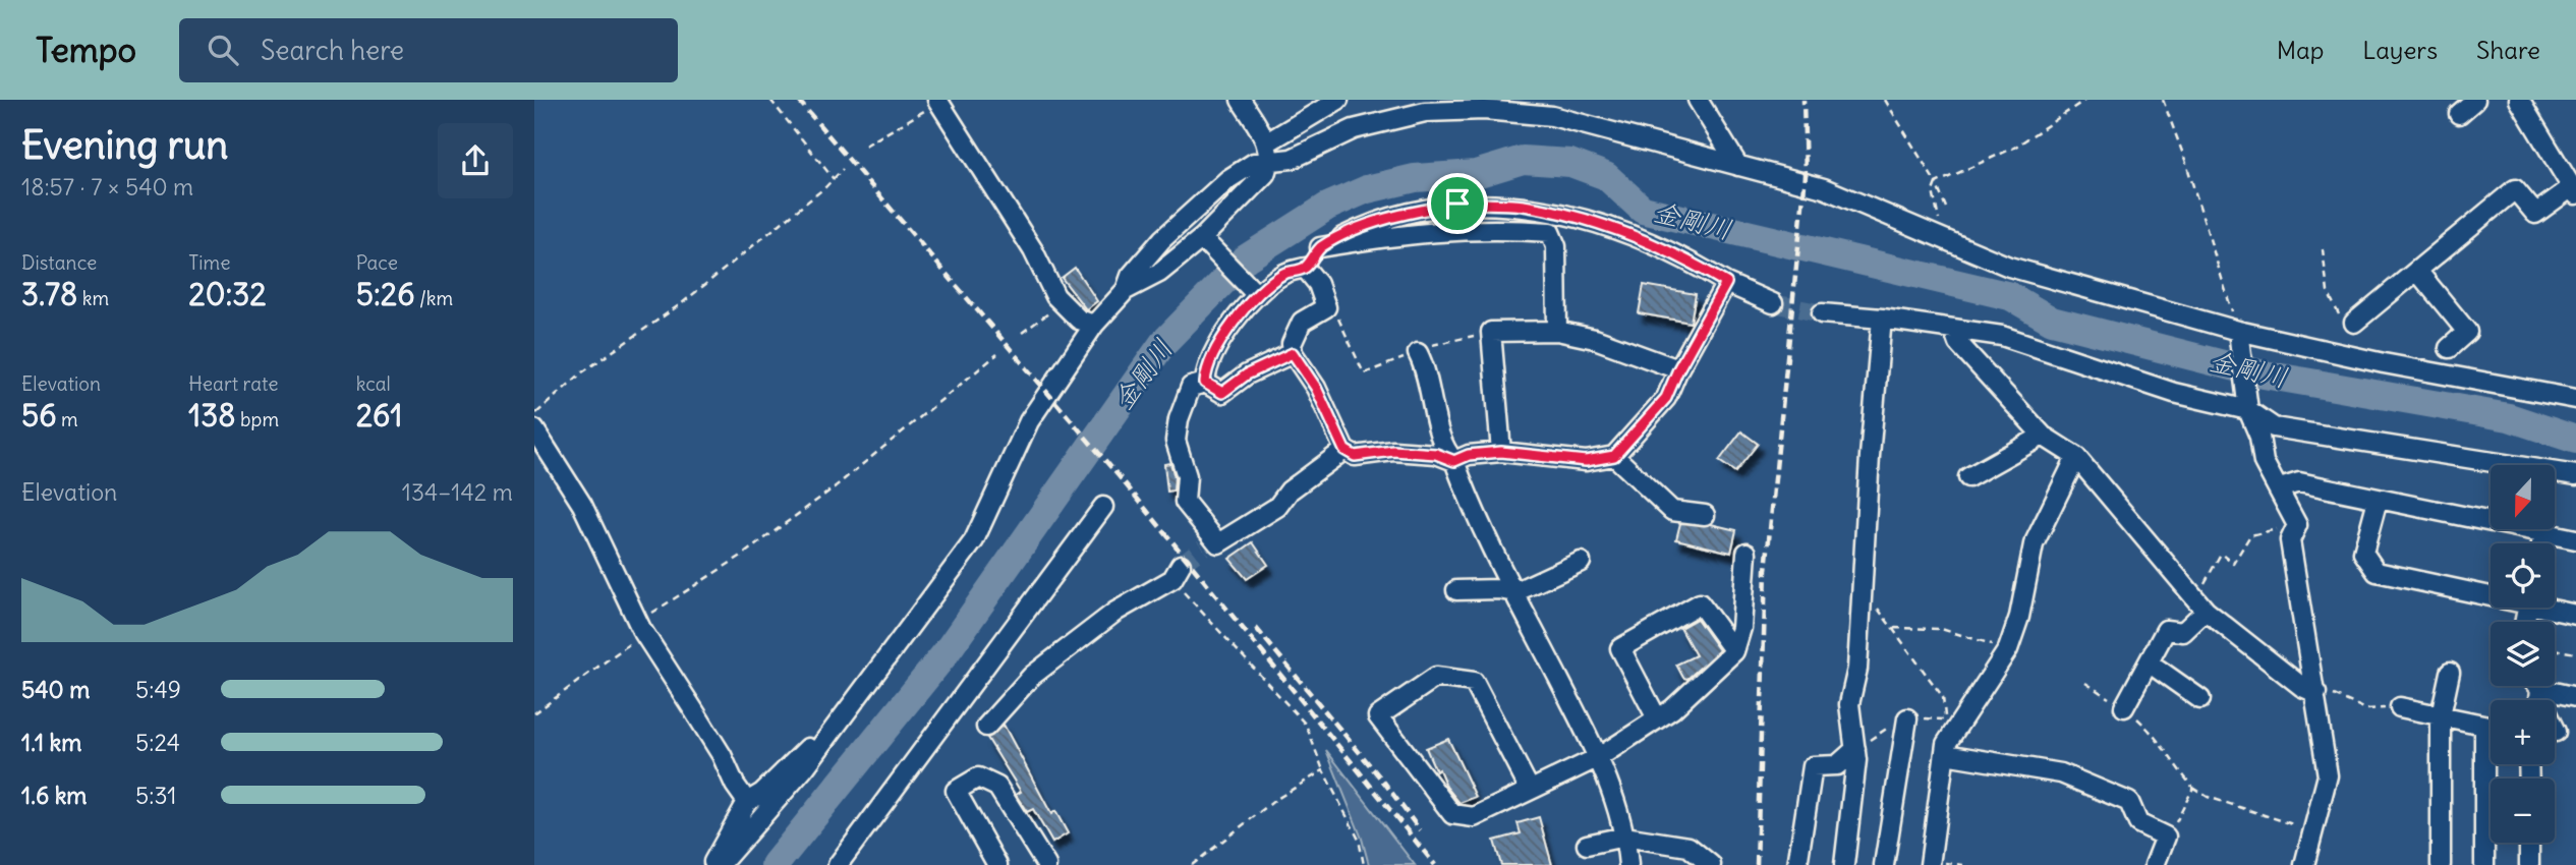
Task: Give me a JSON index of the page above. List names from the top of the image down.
{
  "water": ["金剛川"],
  "north": "bottom",
  "page": {
    "header": "Tempo",
    "search": "Search here",
    "nav": ["Map", "Layers", "Share"],
    "heading": ["Evening run", "18:57 · 7 × 540 m"],
    "stats": [
      ["Distance", "3.78 km"],
      ["Time", "20:32"],
      ["Pace", "5:26 /km"],
      ["Elevation", "56 m"],
      ["Heart rate", "138 bpm"],
      ["kcal", "261"]
    ],
    "chart": ["Elevation", "134–142 m"],
    "map_buttons": ["+", "−"],
    "list": [
      {
        "name": "540 m",
        "note": "5:49"
      },
      {
        "name": "1.1 km",
        "note": "5:24"
      },
      {
        "name": "1.6 km",
        "note": "5:31"
      }
    ]
  }
}
